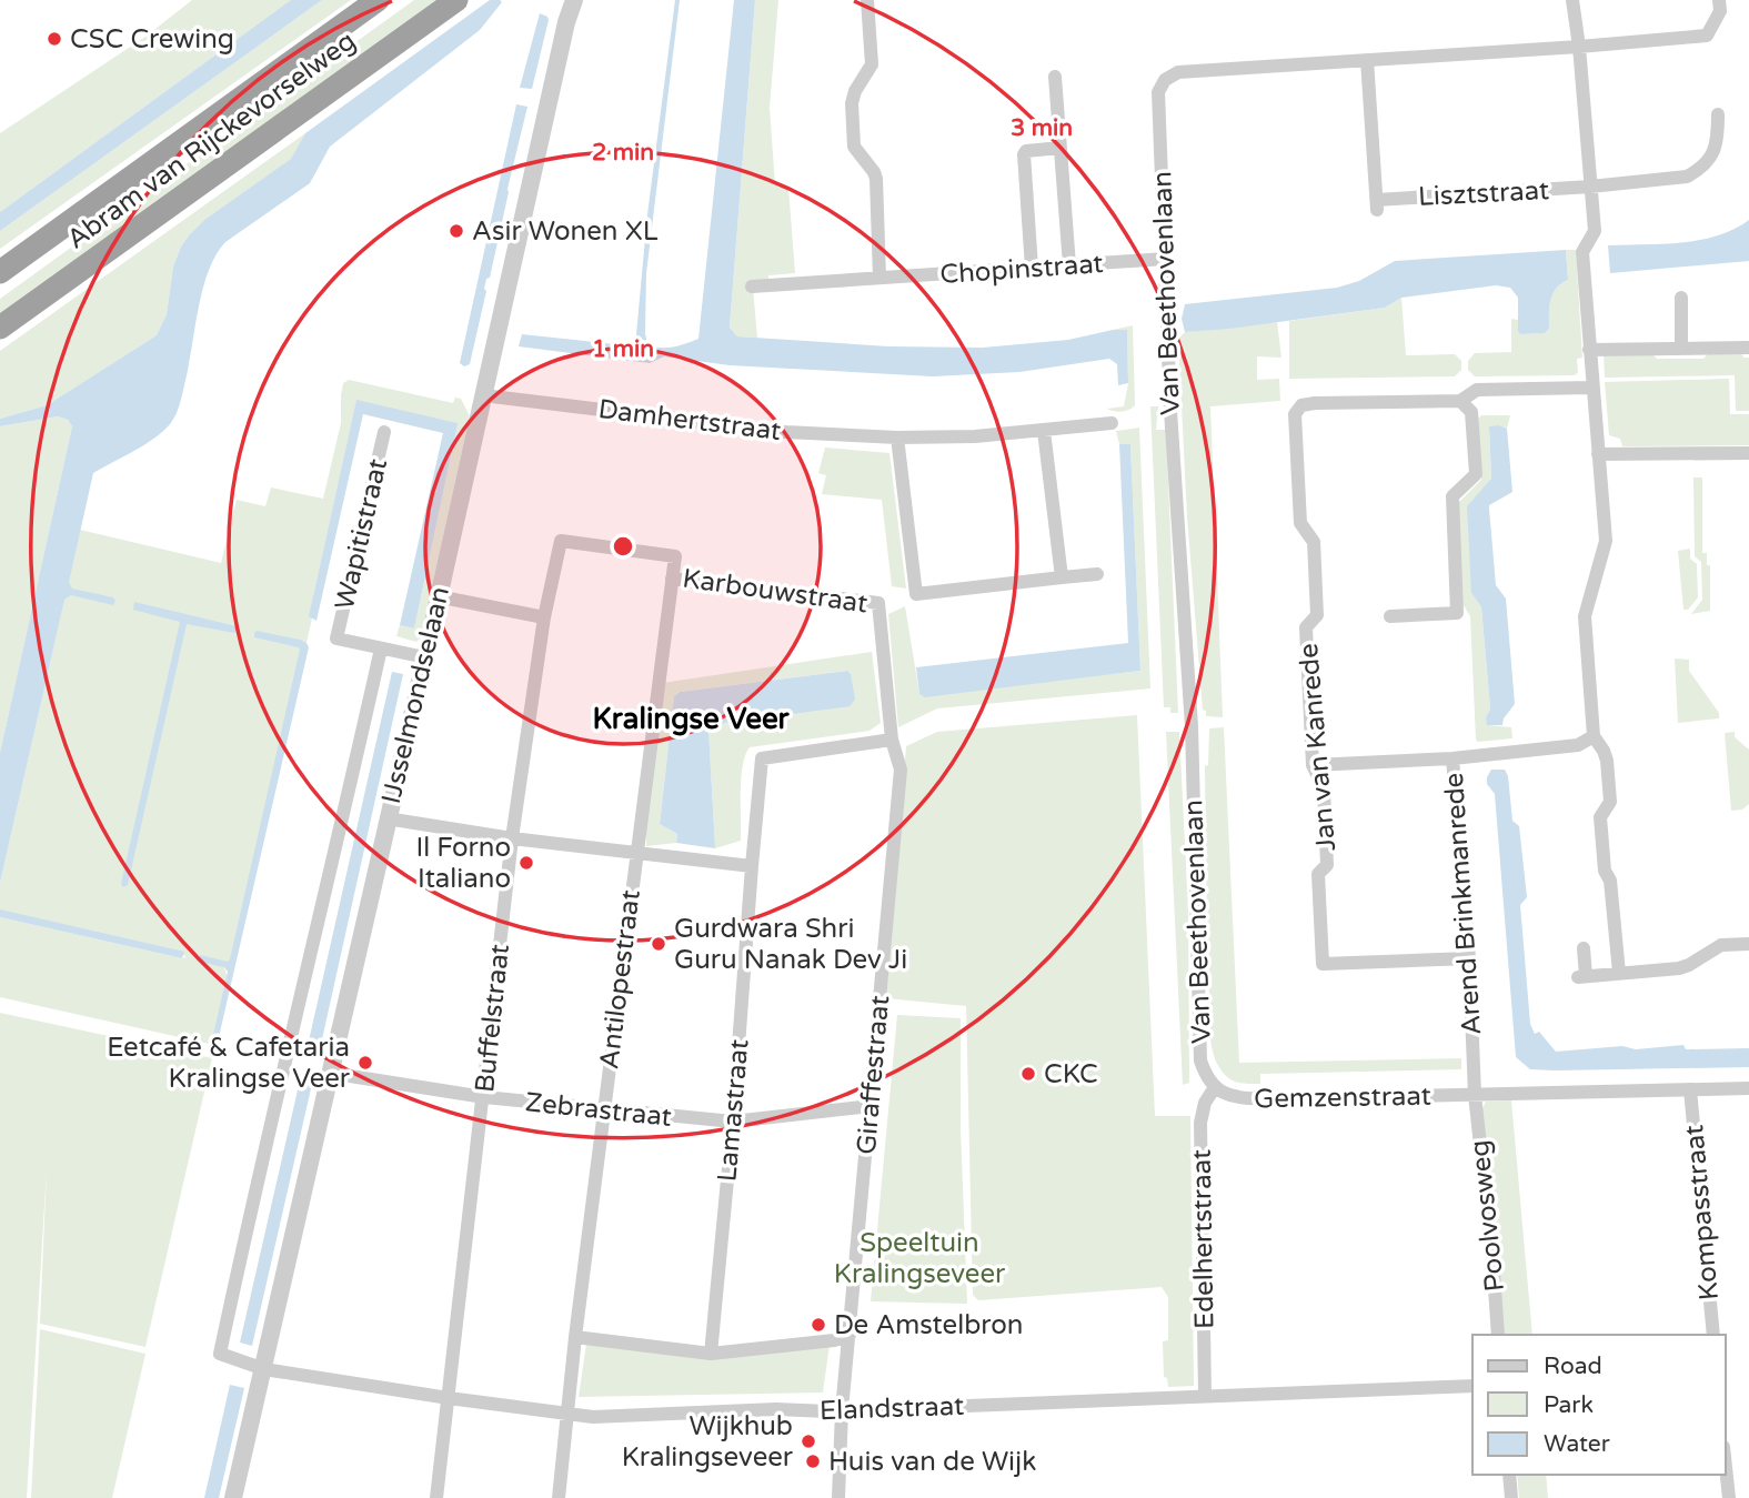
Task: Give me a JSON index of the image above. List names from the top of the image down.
{
  "streets": {
    "highway": ["Abram van Rijckevorselweg"],
    "street": [
      "Lisztstraat",
      "Chopinstraat",
      "Van Beethovenlaan",
      "Damhertstraat",
      "Wapitistraat",
      "Karbouwstraat",
      "IJsselmondselaan",
      "Jan van Kanrede",
      "Arend Brinkmanrede",
      "Antilopestraat",
      "Buffelstraat",
      "Giraffestraat",
      "Gemzenstraat",
      "Zebrastraat",
      "Lamastraat",
      "Kompasstraat",
      "Poolvosweg",
      "Edelhertstraat",
      "Elandstraat"
    ]
  },
  "crossings": [
    ["Lisztstraat", "Van Beethovenlaan"],
    ["Chopinstraat", "Van Beethovenlaan"],
    ["Van Beethovenlaan", "Gemzenstraat"],
    ["Van Beethovenlaan", "Edelhertstraat"],
    ["Damhertstraat", "IJsselmondselaan"],
    ["Wapitistraat", "IJsselmondselaan"],
    ["Karbouwstraat", "Antilopestraat"],
    ["Karbouwstraat", "Buffelstraat"],
    ["Karbouwstraat", "Giraffestraat"],
    ["Karbouwstraat", "Lamastraat"],
    ["IJsselmondselaan", "Zebrastraat"],
    ["IJsselmondselaan", "Elandstraat"],
    ["Jan van Kanrede", "Arend Brinkmanrede"],
    ["Arend Brinkmanrede", "Gemzenstraat"],
    ["Arend Brinkmanrede", "Poolvosweg"],
    ["Antilopestraat", "Zebrastraat"],
    ["Antilopestraat", "Elandstraat"],
    ["Buffelstraat", "Zebrastraat"],
    ["Buffelstraat", "Elandstraat"],
    ["Giraffestraat", "Zebrastraat"],
    ["Giraffestraat", "Lamastraat"],
    ["Giraffestraat", "Elandstraat"],
    ["Gemzenstraat", "Kompasstraat"],
    ["Gemzenstraat", "Poolvosweg"],
    ["Gemzenstraat", "Edelhertstraat"],
    ["Zebrastraat", "Lamastraat"],
    ["Edelhertstraat", "Elandstraat"]
  ],
  "districts": ["Kralingse Veer"],
  "parks": ["Speeltuin Kralingseveer"],
  "places": [
    "CSC Crewing",
    "Asir Wonen XL",
    "Il Forno Italiano",
    "Gurdwara Shri Guru Nanak Dev Ji",
    "Eetcafé & Cafetaria Kralingse Veer",
    "CKC",
    "De Amstelbron",
    "Wijkhub Kralingseveer",
    "Huis van de Wijk"
  ],
  "legend": ["Road", "Park", "Water"],
  "rings": ["3 min", "2 min", "1 min"]
}
